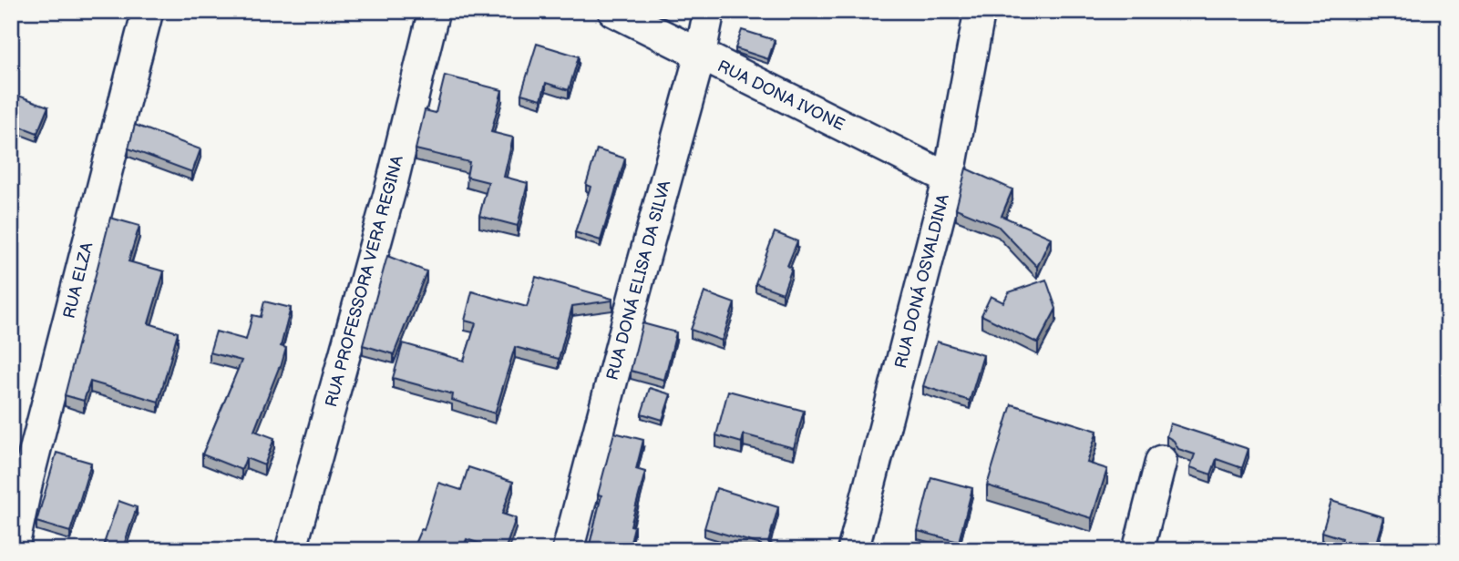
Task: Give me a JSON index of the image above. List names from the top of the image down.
{
  "streets": {
    "street": [
      "RUA DONA IVONE",
      "RUA ELZA",
      "RUA DONÁ ELISA DA SILVA",
      "RUA PROFESSORA VERA REGINA",
      "RUA DONÁ OSVALDINA"
    ]
  },
  "crossings": [
    ["RUA DONA IVONE", "RUA DONÁ ELISA DA SILVA"],
    ["RUA DONA IVONE", "RUA DONÁ OSVALDINA"]
  ]
}
